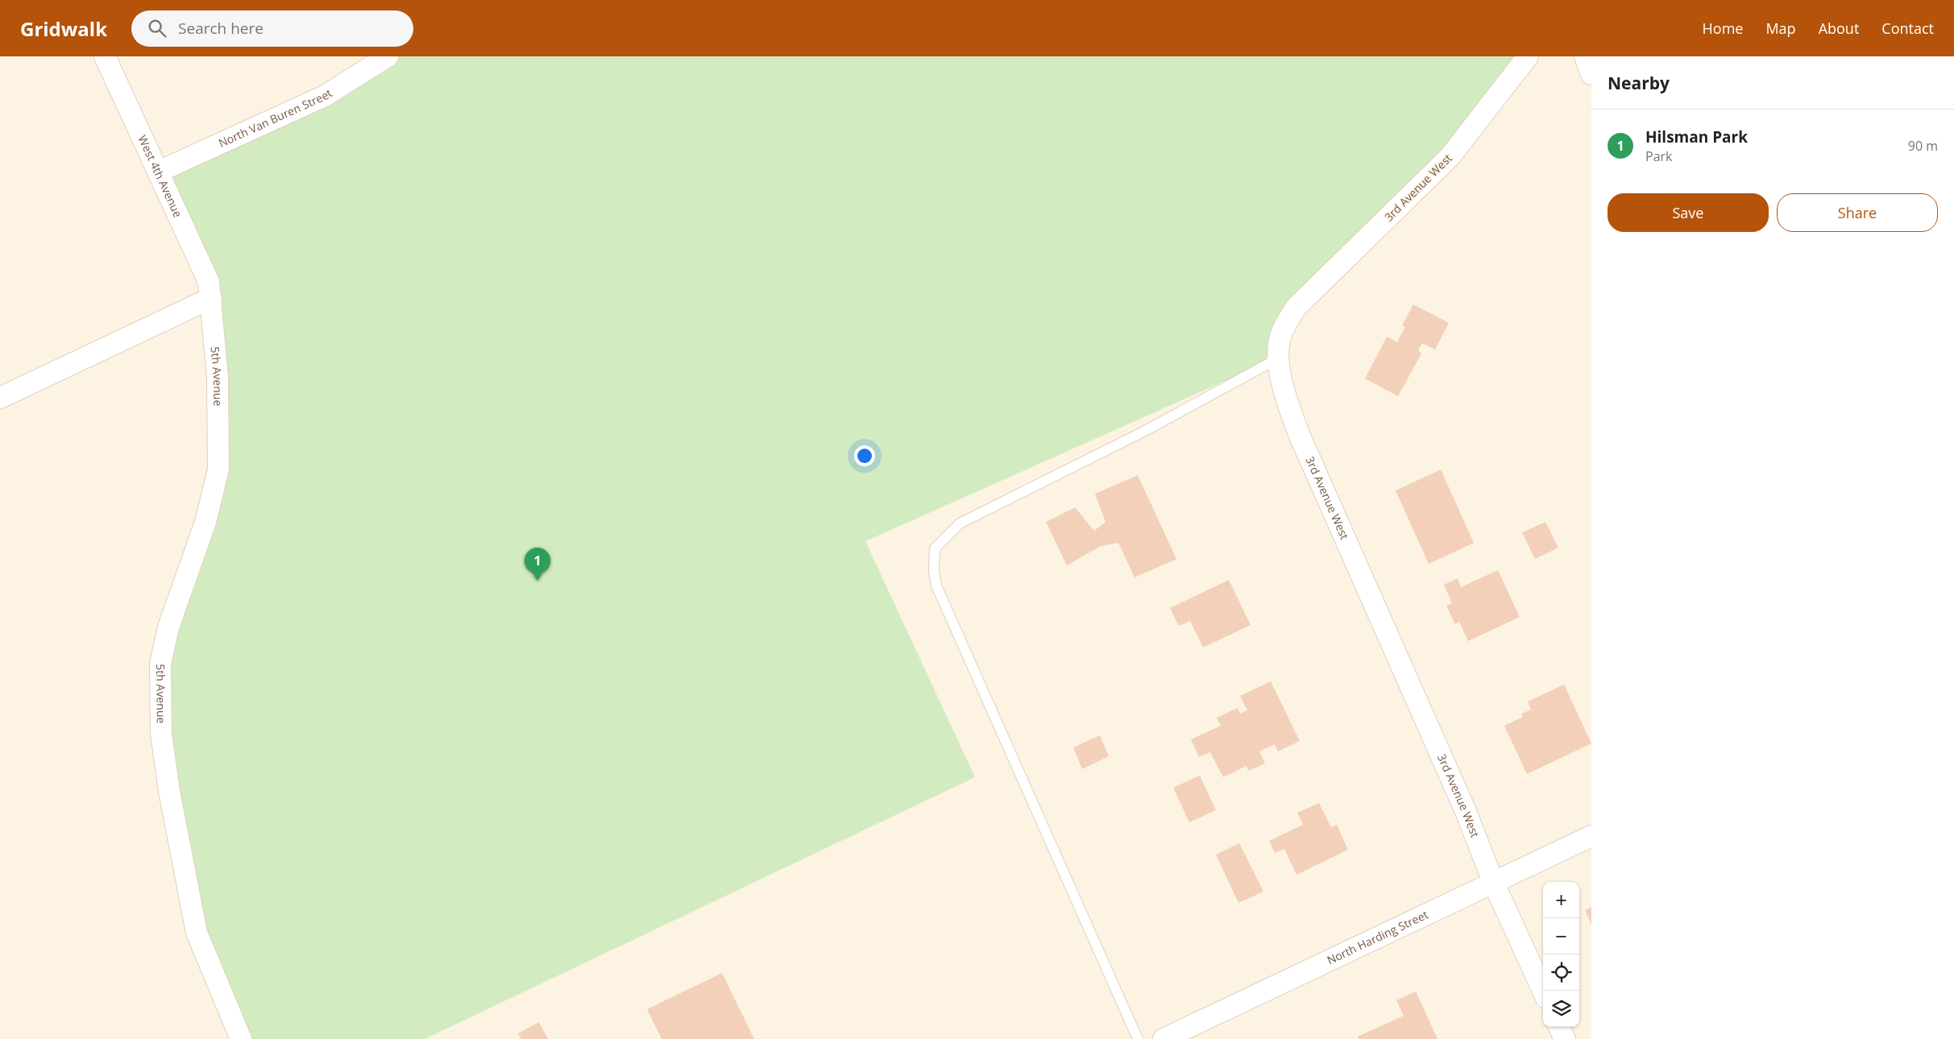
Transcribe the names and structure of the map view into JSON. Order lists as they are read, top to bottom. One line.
{"streets":{"street":["North Van Buren Street","West 4th Avenue","3rd Avenue West","5th Avenue","North Harding Street"]},"crossings":[["North Van Buren Street","West 4th Avenue"],["West 4th Avenue","5th Avenue"],["3rd Avenue West","North Harding Street"]],"page":{"header":"Gridwalk","search":"Search here","nav":["Home","Map","About","Contact"],"heading":"Nearby","list":[{"mark":"1","name":"Hilsman Park","note":"Park","value":"90 m"}],"buttons":["Save","Share"],"pins":"1","map_buttons":["+","−"]}}
